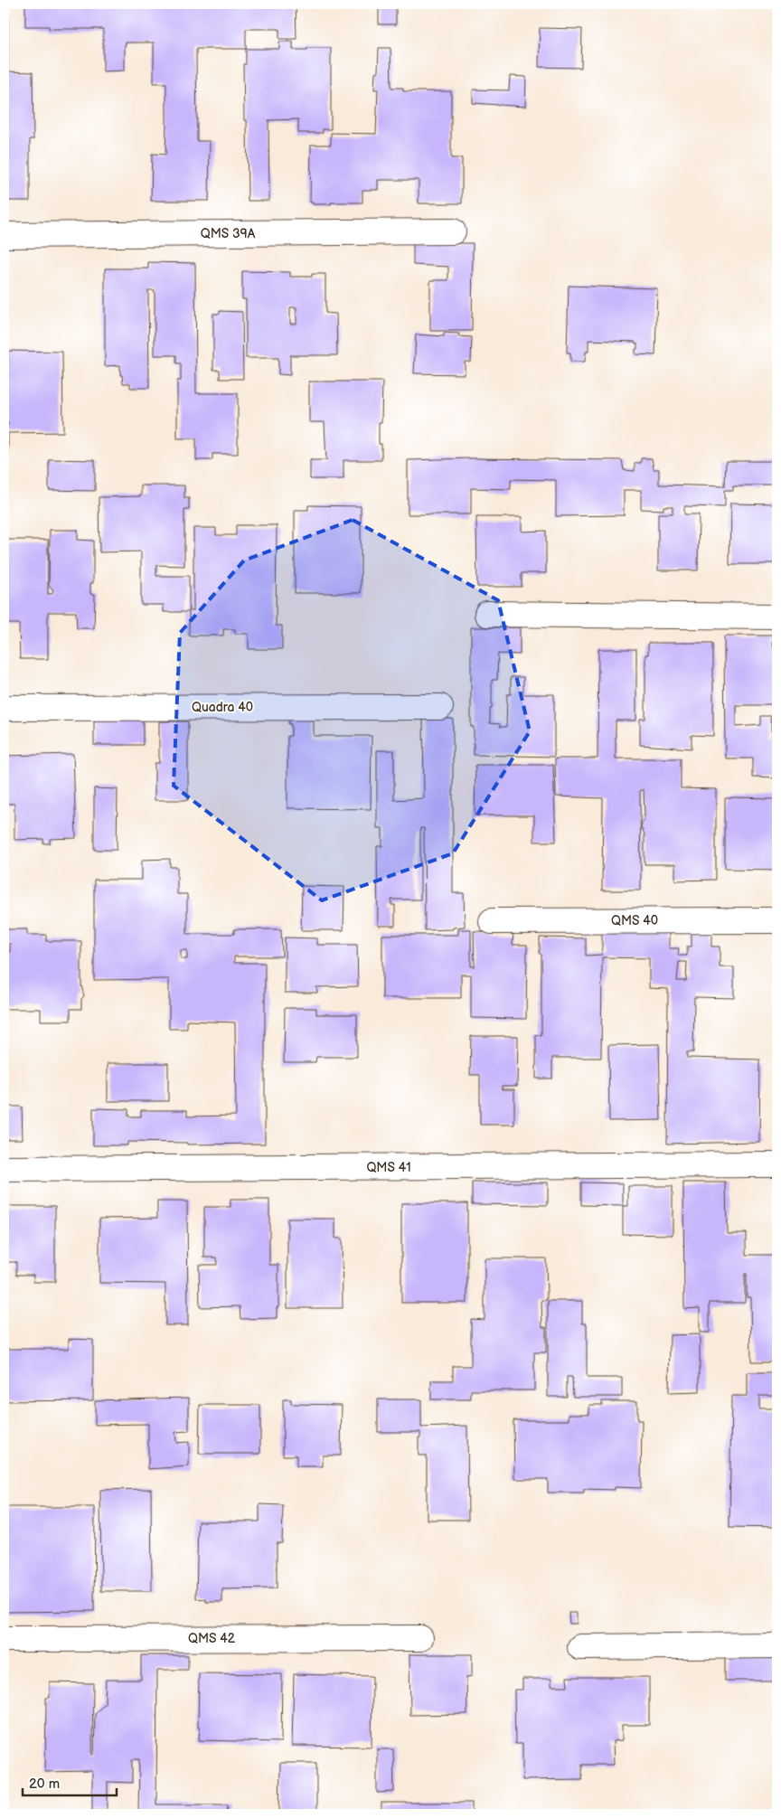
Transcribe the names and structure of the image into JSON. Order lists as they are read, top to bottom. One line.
{"streets":{"street":["QMS 39A","Quadra 40","QMS 40","QMS 41","QMS 42"]},"scale_bar":"20 m"}
